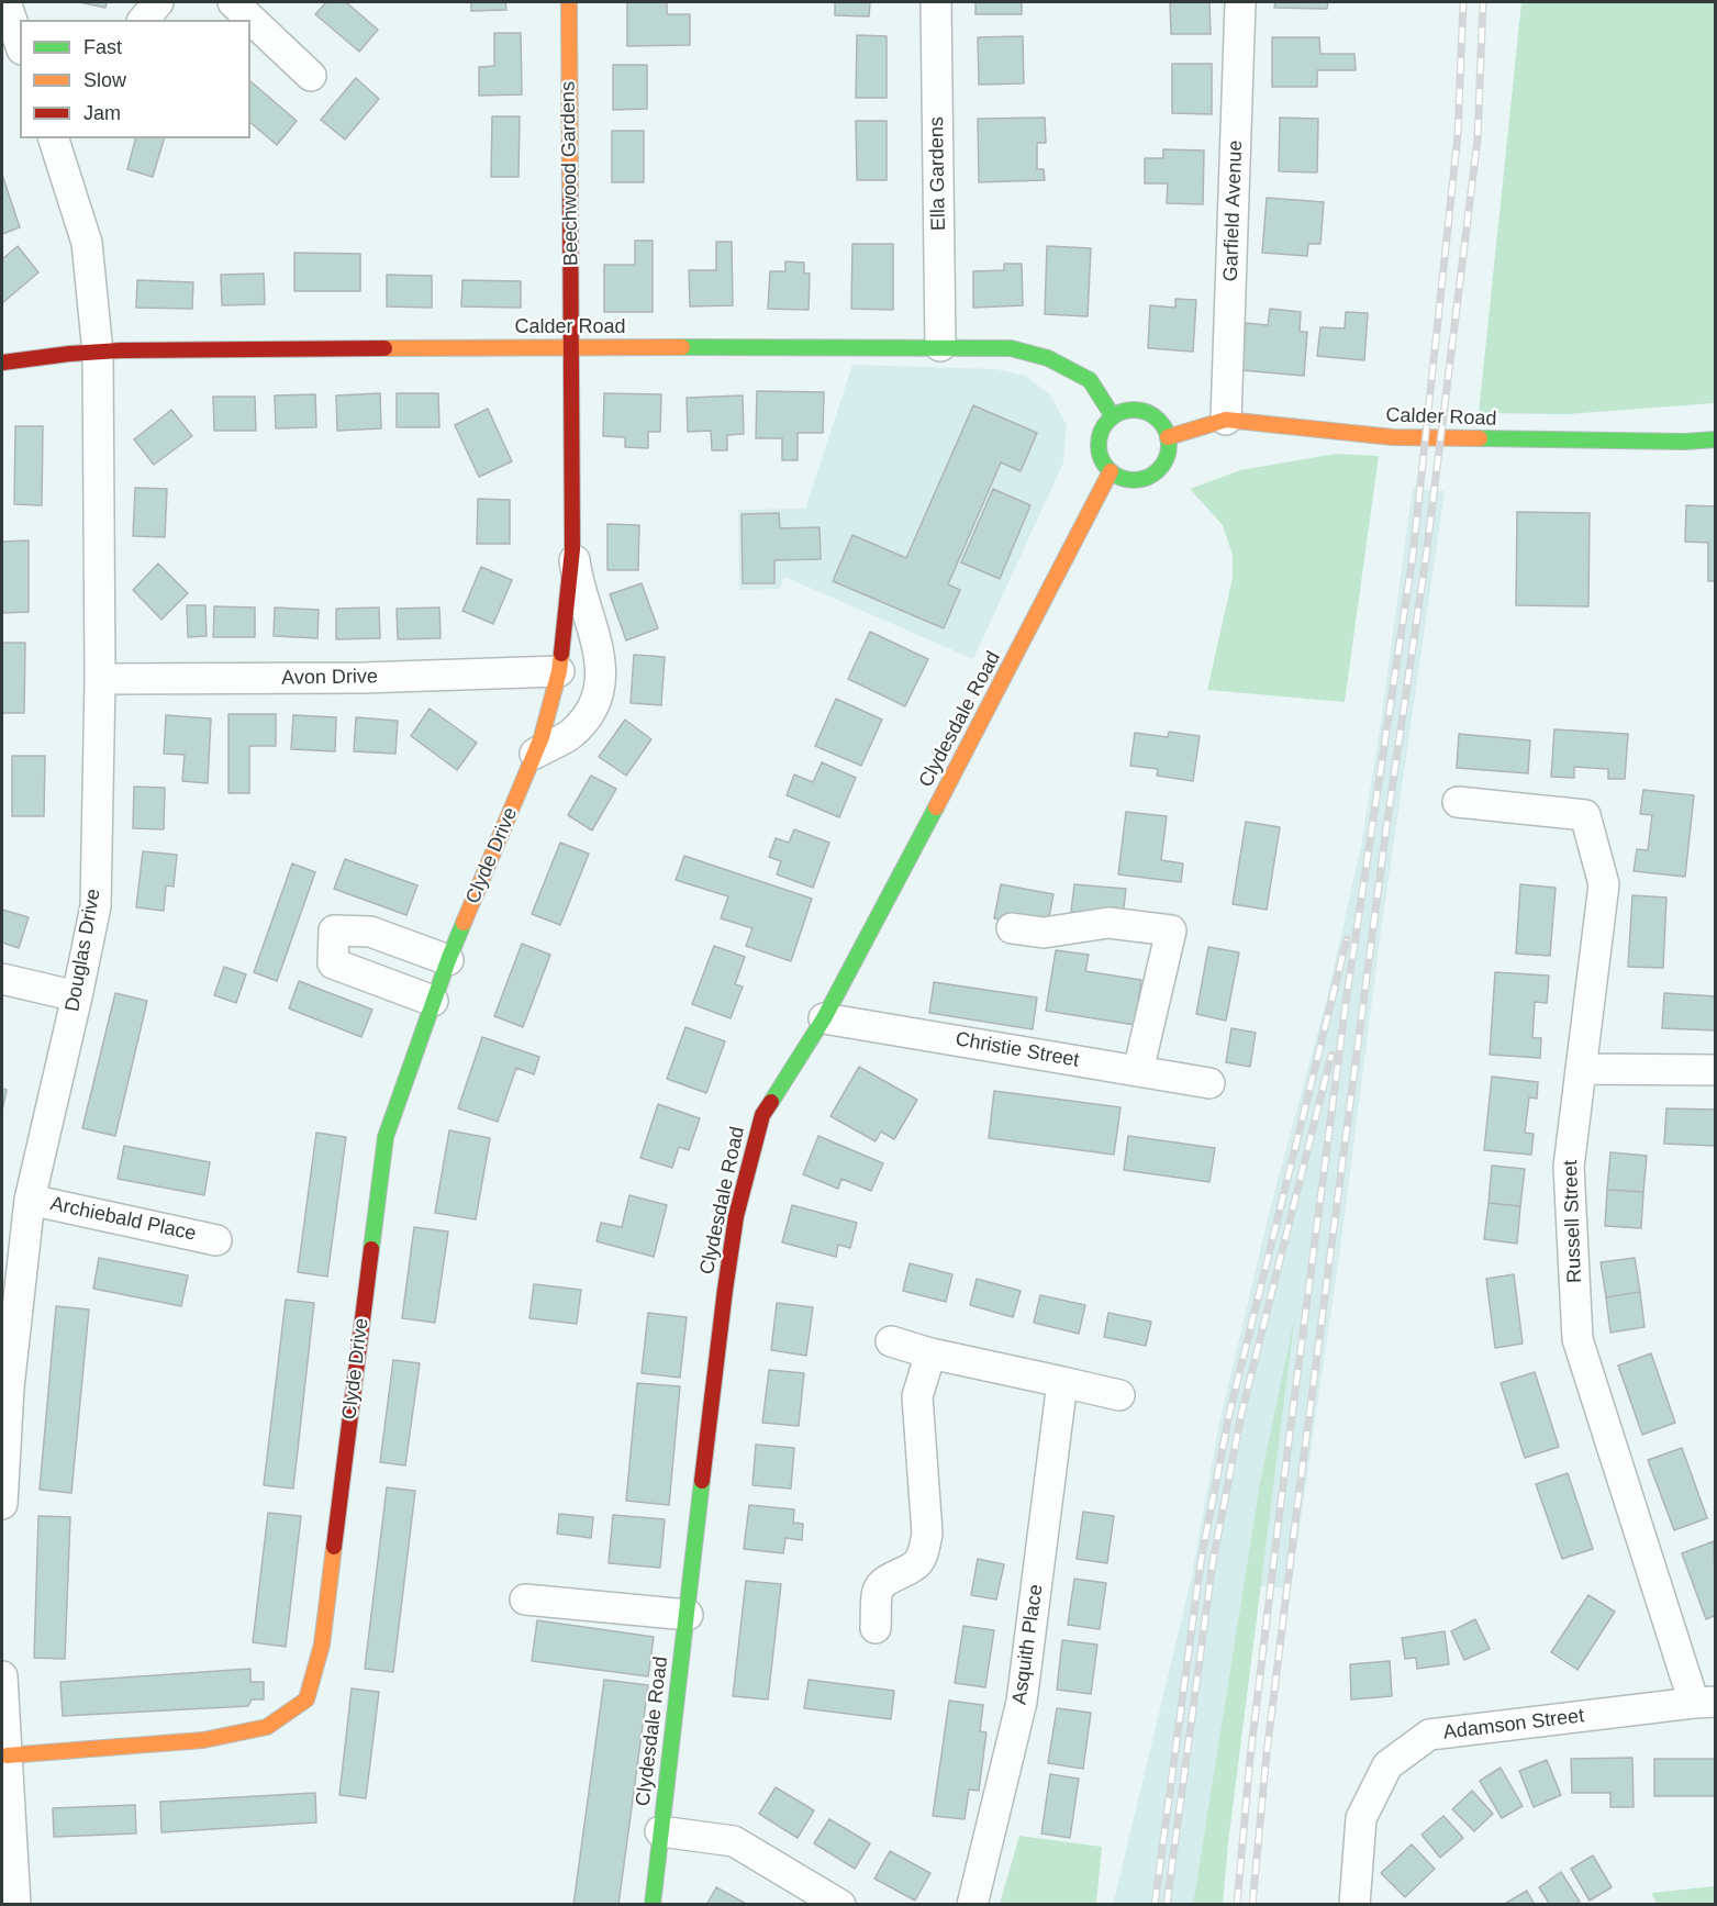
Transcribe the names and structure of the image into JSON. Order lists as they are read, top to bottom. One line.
{"streets":{"street":["Beechwood Gardens","Ella Gardens","Garfield Avenue","Calder Road","Avon Drive","Clydesdale Road","Clyde Drive","Douglas Drive","Christie Street","Archiebald Place","Russell Street","Asquith Place","Adamson Street"]},"crossings":[["Beechwood Gardens","Calder Road"],["Beechwood Gardens","Clyde Drive"],["Ella Gardens","Calder Road"],["Garfield Avenue","Calder Road"],["Calder Road","Clydesdale Road"],["Calder Road","Clyde Drive"],["Calder Road","Douglas Drive"],["Avon Drive","Clyde Drive"],["Avon Drive","Douglas Drive"],["Clydesdale Road","Christie Street"],["Douglas Drive","Archiebald Place"],["Russell Street","Adamson Street"]],"legend":["Fast","Slow","Jam"]}
